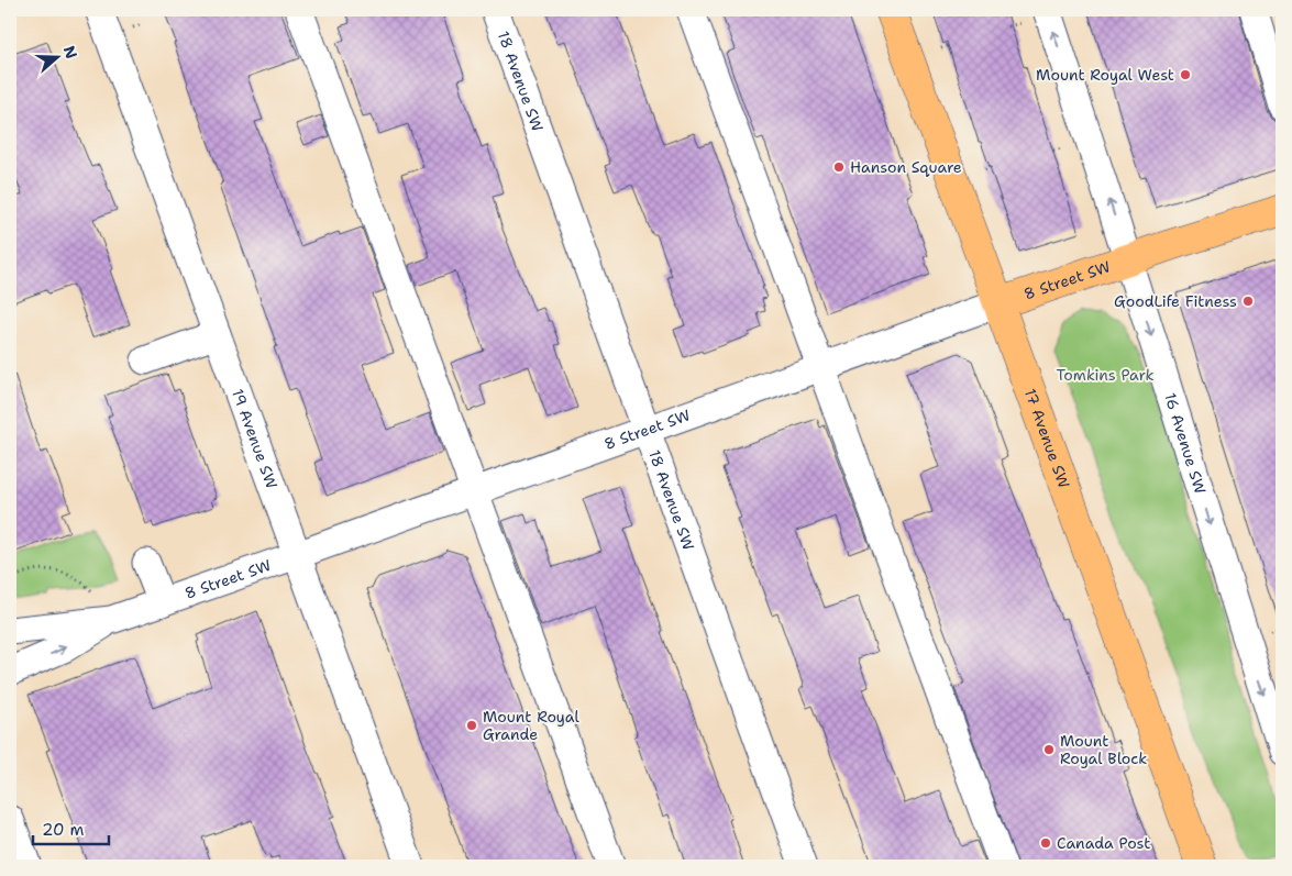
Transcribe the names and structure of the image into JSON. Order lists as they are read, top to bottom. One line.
{"streets":{"main road":["8 Street SW","17 Avenue SW"],"street":["18 Avenue SW","19 Avenue SW","16 Avenue SW"]},"crossings":[["18 Avenue SW","8 Street SW"],["8 Street SW","17 Avenue SW"],["8 Street SW","19 Avenue SW"],["8 Street SW","16 Avenue SW"]],"parks":["Tomkins Park"],"places":["Mount Royal West","Hanson Square","GoodLife Fitness","Mount Royal Grande","Mount Royal Block","Canada Post"],"scale_bar":"20 m","north":"right"}
